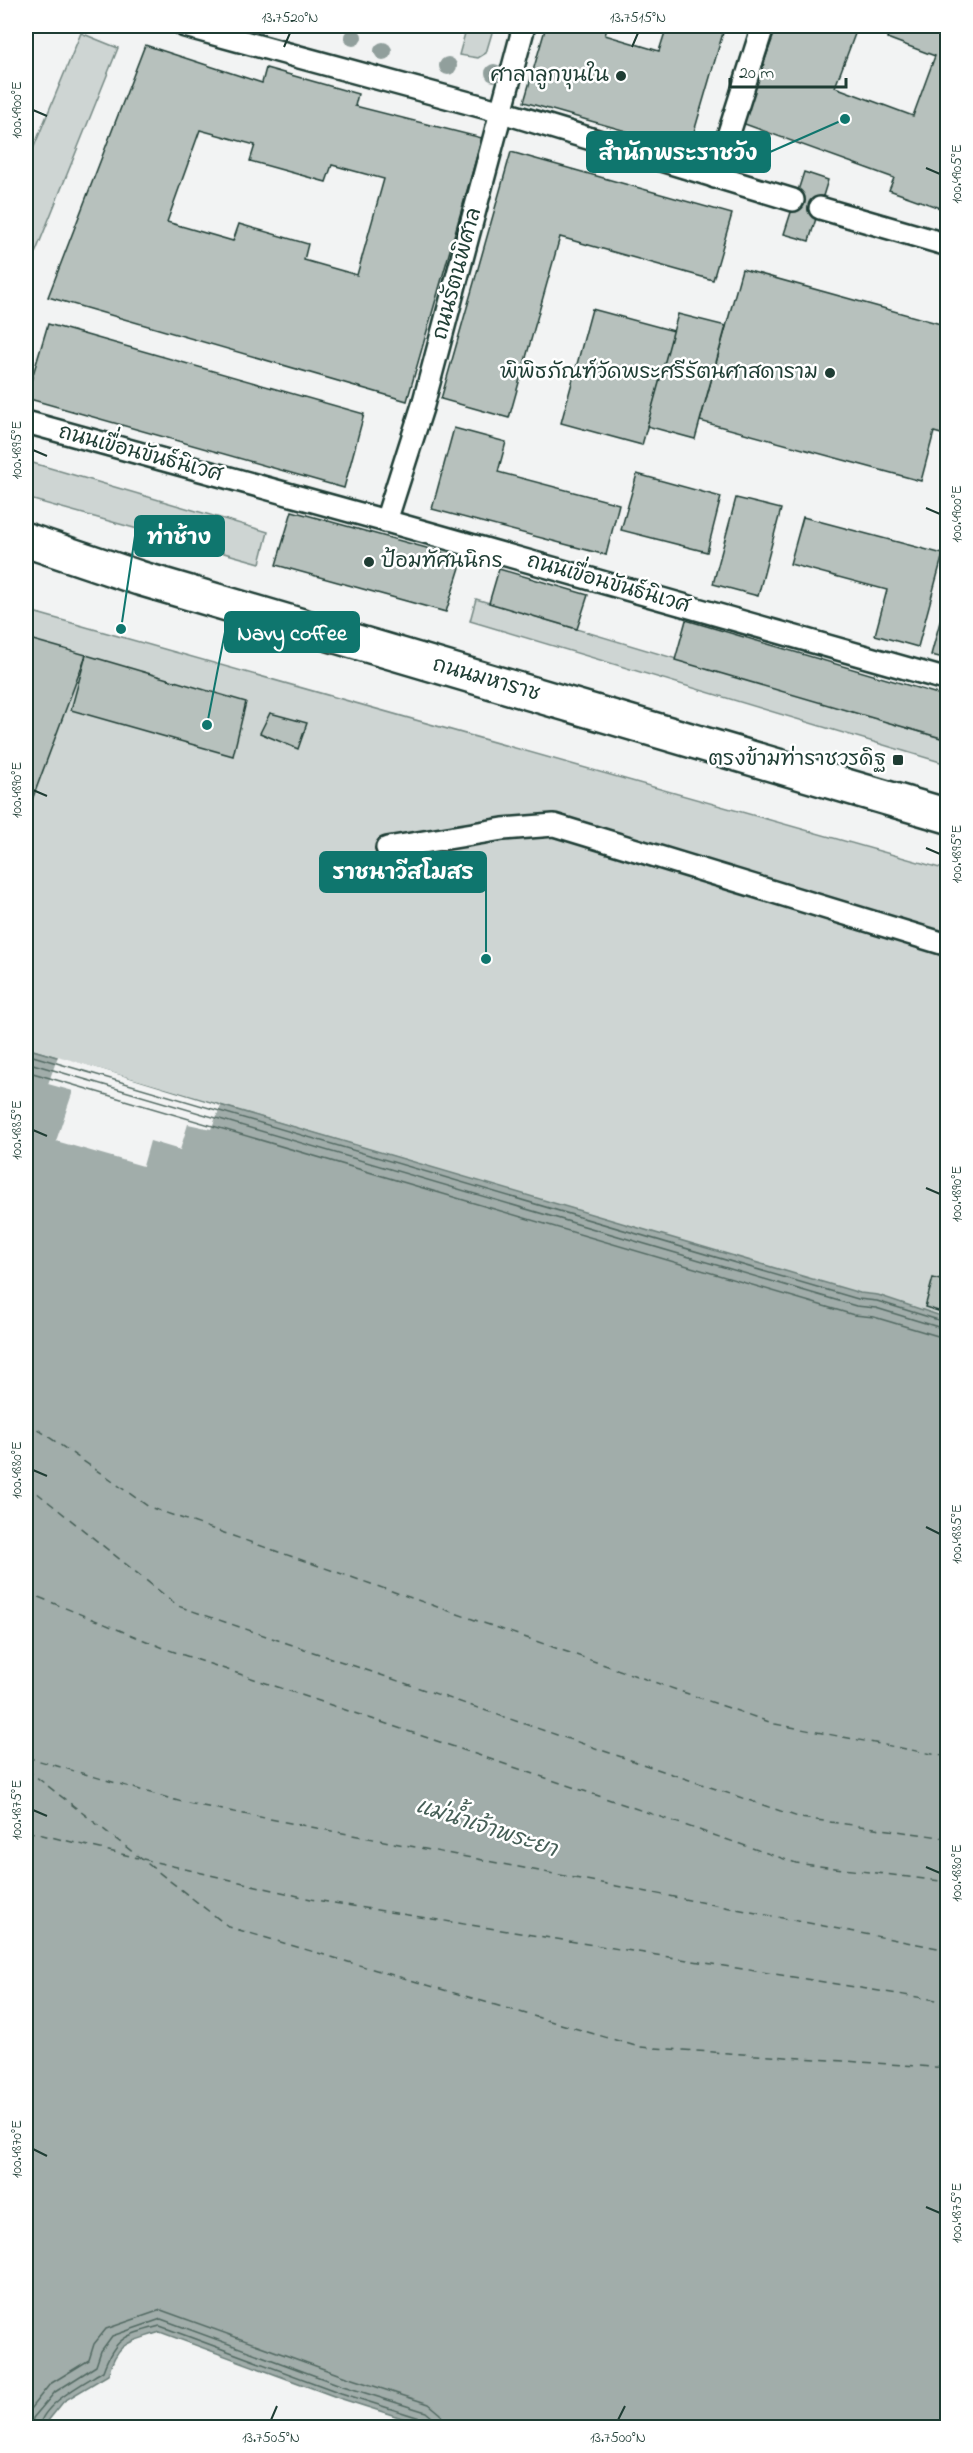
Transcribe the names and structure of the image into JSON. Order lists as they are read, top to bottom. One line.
{"streets":{"street":["ถนนมหาราช"],"lane":["ถนนรัตนพิศาล","ถนนเขื่อนขันธ์นิเวศ"]},"crossings":[["ถนนรัตนพิศาล","ถนนเขื่อนขันธ์นิเวศ"]],"water":["แม่น้ำเจ้าพระยา"],"places":{"other":["ศาลาลูกขุนใน","สำนักพระราชวัง","พิพิธภัณฑ์วัดพระศรีรัตนศาสดาราม","ป้อมทัศนนิกร","ท่าช้าง","Navy coffee","ราชนาวีสโมสร"],"transit":["ตรงข้ามท่าราชวรดิฐ"]},"scale_bar":"20 m","coordinates":["13.7520°N","13.7515°N","100.4900°E","100.4905°E","100.4895°E","100.4890°E","100.4885°E","100.4880°E","100.4875°E","100.4870°E","13.7505°N","13.7500°N"]}
